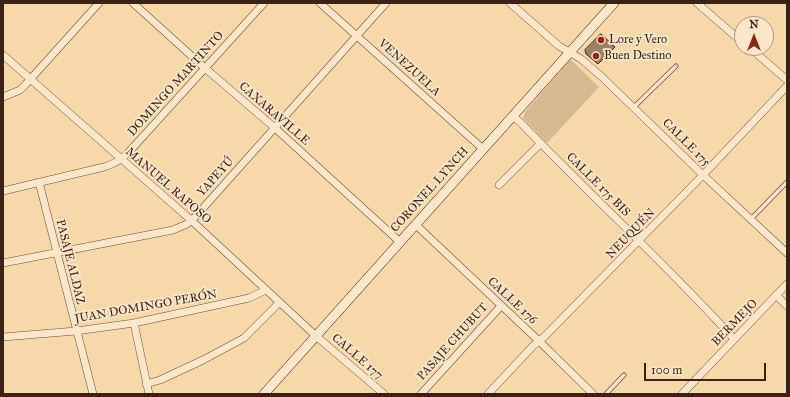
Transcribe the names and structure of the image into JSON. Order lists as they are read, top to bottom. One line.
{"streets":{"main road":["CORONEL LYNCH"],"street":["VENEZUELA","DOMINGO MARTINTO","CAXARAVILLE","CALLE 175","YAPEYÚ","CALLE 175 BIS","MANUEL RAPOSO","NEUQUÉN","PASAJE ALDAZ","CALLE 176","JUAN DOMINGO PERÓN","BERMEJO","PASAJE CHUBUT","CALLE 177"]},"crossings":[["VENEZUELA","YAPEYÚ"],["VENEZUELA","CORONEL LYNCH"],["DOMINGO MARTINTO","CAXARAVILLE"],["DOMINGO MARTINTO","MANUEL RAPOSO"],["DOMINGO MARTINTO","PASAJE ALDAZ"],["CAXARAVILLE","YAPEYÚ"],["CAXARAVILLE","CORONEL LYNCH"],["CALLE 175","CORONEL LYNCH"],["CALLE 175","NEUQUÉN"],["YAPEYÚ","MANUEL RAPOSO"],["YAPEYÚ","PASAJE ALDAZ"],["CALLE 175 BIS","CORONEL LYNCH"],["CALLE 175 BIS","NEUQUÉN"],["CALLE 175 BIS","BERMEJO"],["MANUEL RAPOSO","CORONEL LYNCH"],["MANUEL RAPOSO","JUAN DOMINGO PERÓN"],["MANUEL RAPOSO","CALLE 177"],["CORONEL LYNCH","CALLE 176"],["CORONEL LYNCH","CALLE 177"],["NEUQUÉN","CALLE 176"],["PASAJE ALDAZ","JUAN DOMINGO PERÓN"],["CALLE 176","PASAJE CHUBUT"]],"places":["Lore y Vero","Buen Destino"],"scale_bar":"100 m","north":"top"}
